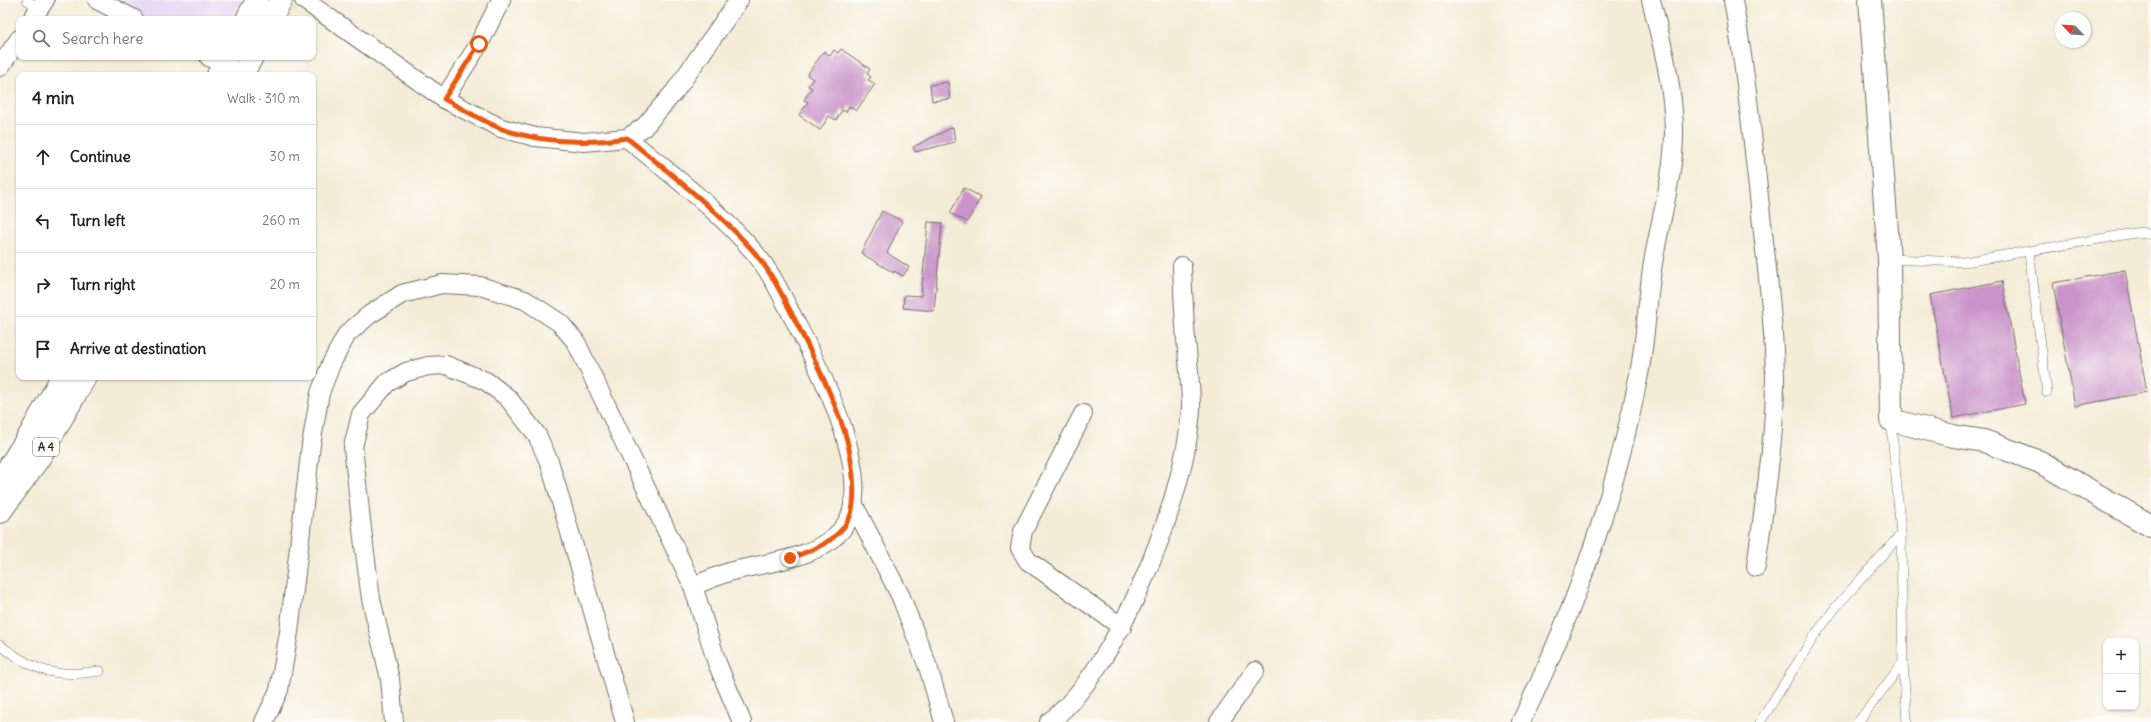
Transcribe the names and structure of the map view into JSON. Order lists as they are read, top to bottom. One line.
{"streets":{"main road":["A 4"]},"north":"top left","page":{"search":"Search here","heading":["4 min","Walk · 310 m"],"list":[["Continue","30 m"],["Turn left","260 m"],["Turn right","20 m"],"Arrive at destination"],"map_buttons":["+","−"]}}
